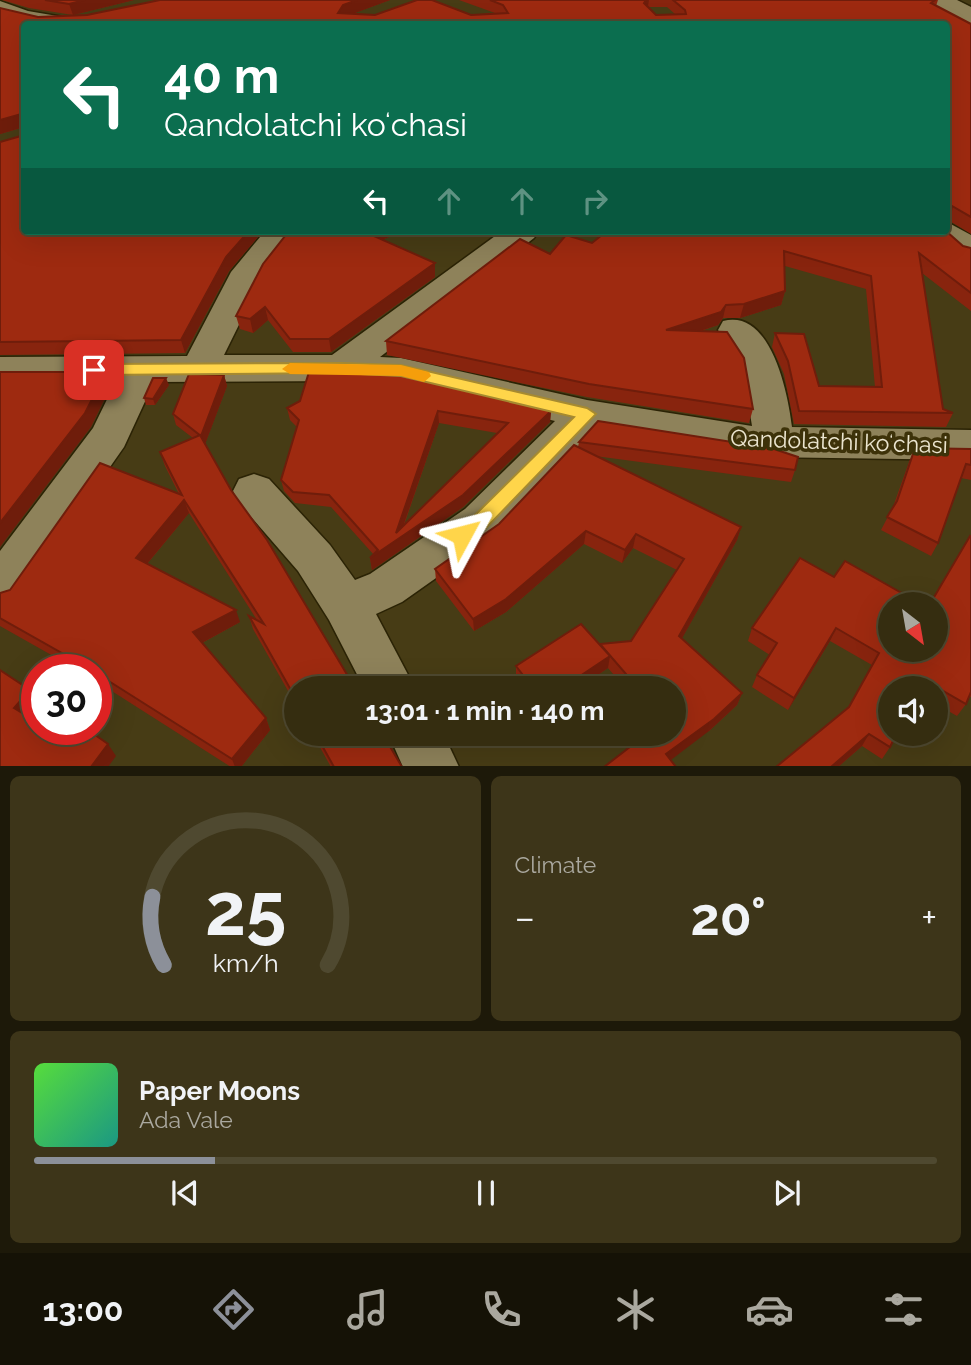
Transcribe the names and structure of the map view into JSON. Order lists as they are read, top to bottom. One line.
{"streets":{"street":["Qandolatchi koʻchasi"]},"north":"bottom right","page":{"turn":["40 m","Qandolatchi koʻchasi"],"limit":"30","trip":"13:01 · 1 min · 140 m","tile":"Climate","heat":["−","20°","+"],"song":["Paper Moons","Ada Vale"],"tabs":"13:00","gauge":["25","km/h"]}}
